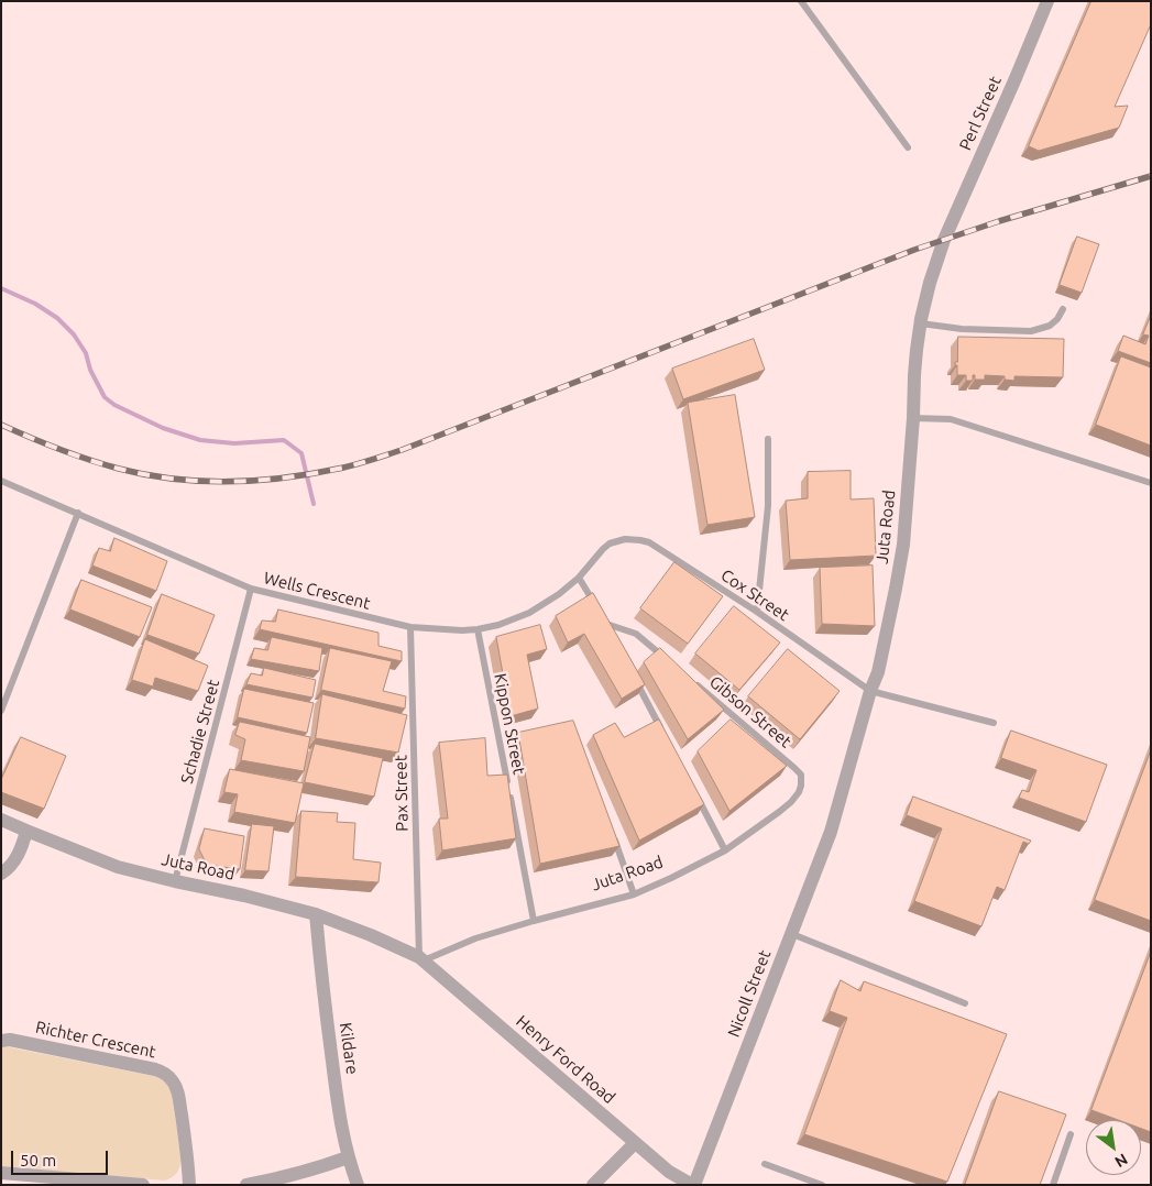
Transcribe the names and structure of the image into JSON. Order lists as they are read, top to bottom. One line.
{"streets":{"street":["Perl Street","Juta Road","Nicoll Street","Richter Crescent","Kildare","Henry Ford Road"],"lane":["Wells Crescent","Cox Street","Gibson Street","Kippon Street","Schadie Street","Pax Street"]},"crossings":[["Perl Street","Juta Road"],["Juta Road","Cox Street"],["Juta Road","Gibson Street"],["Juta Road","Kippon Street"],["Juta Road","Schadie Street"],["Juta Road","Pax Street"],["Juta Road","Nicoll Street"],["Juta Road","Kildare"],["Juta Road","Henry Ford Road"],["Wells Crescent","Cox Street"],["Wells Crescent","Kippon Street"],["Wells Crescent","Schadie Street"],["Wells Crescent","Pax Street"],["Pax Street","Henry Ford Road"],["Nicoll Street","Henry Ford Road"]],"scale_bar":"50 m","north":"bottom right"}
